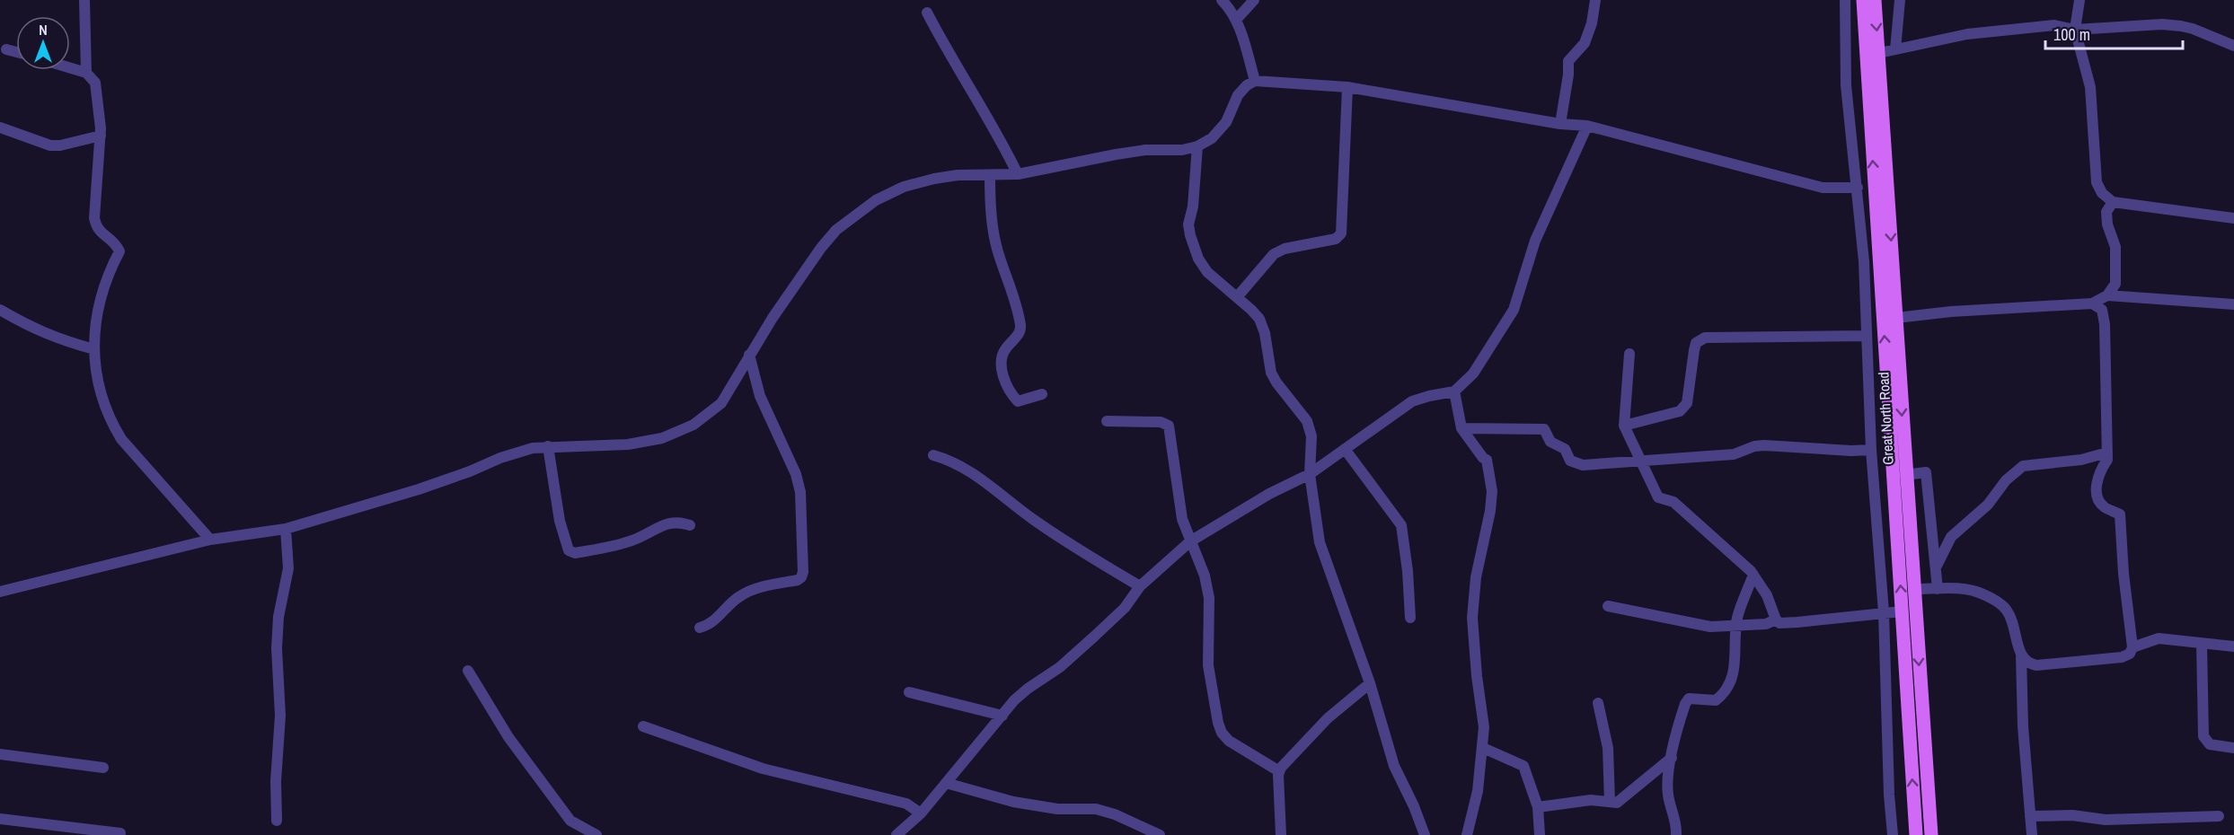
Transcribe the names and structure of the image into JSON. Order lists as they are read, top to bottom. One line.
{"streets":{"main road":["Great North Road"]},"scale_bar":"100 m","north":"top"}
